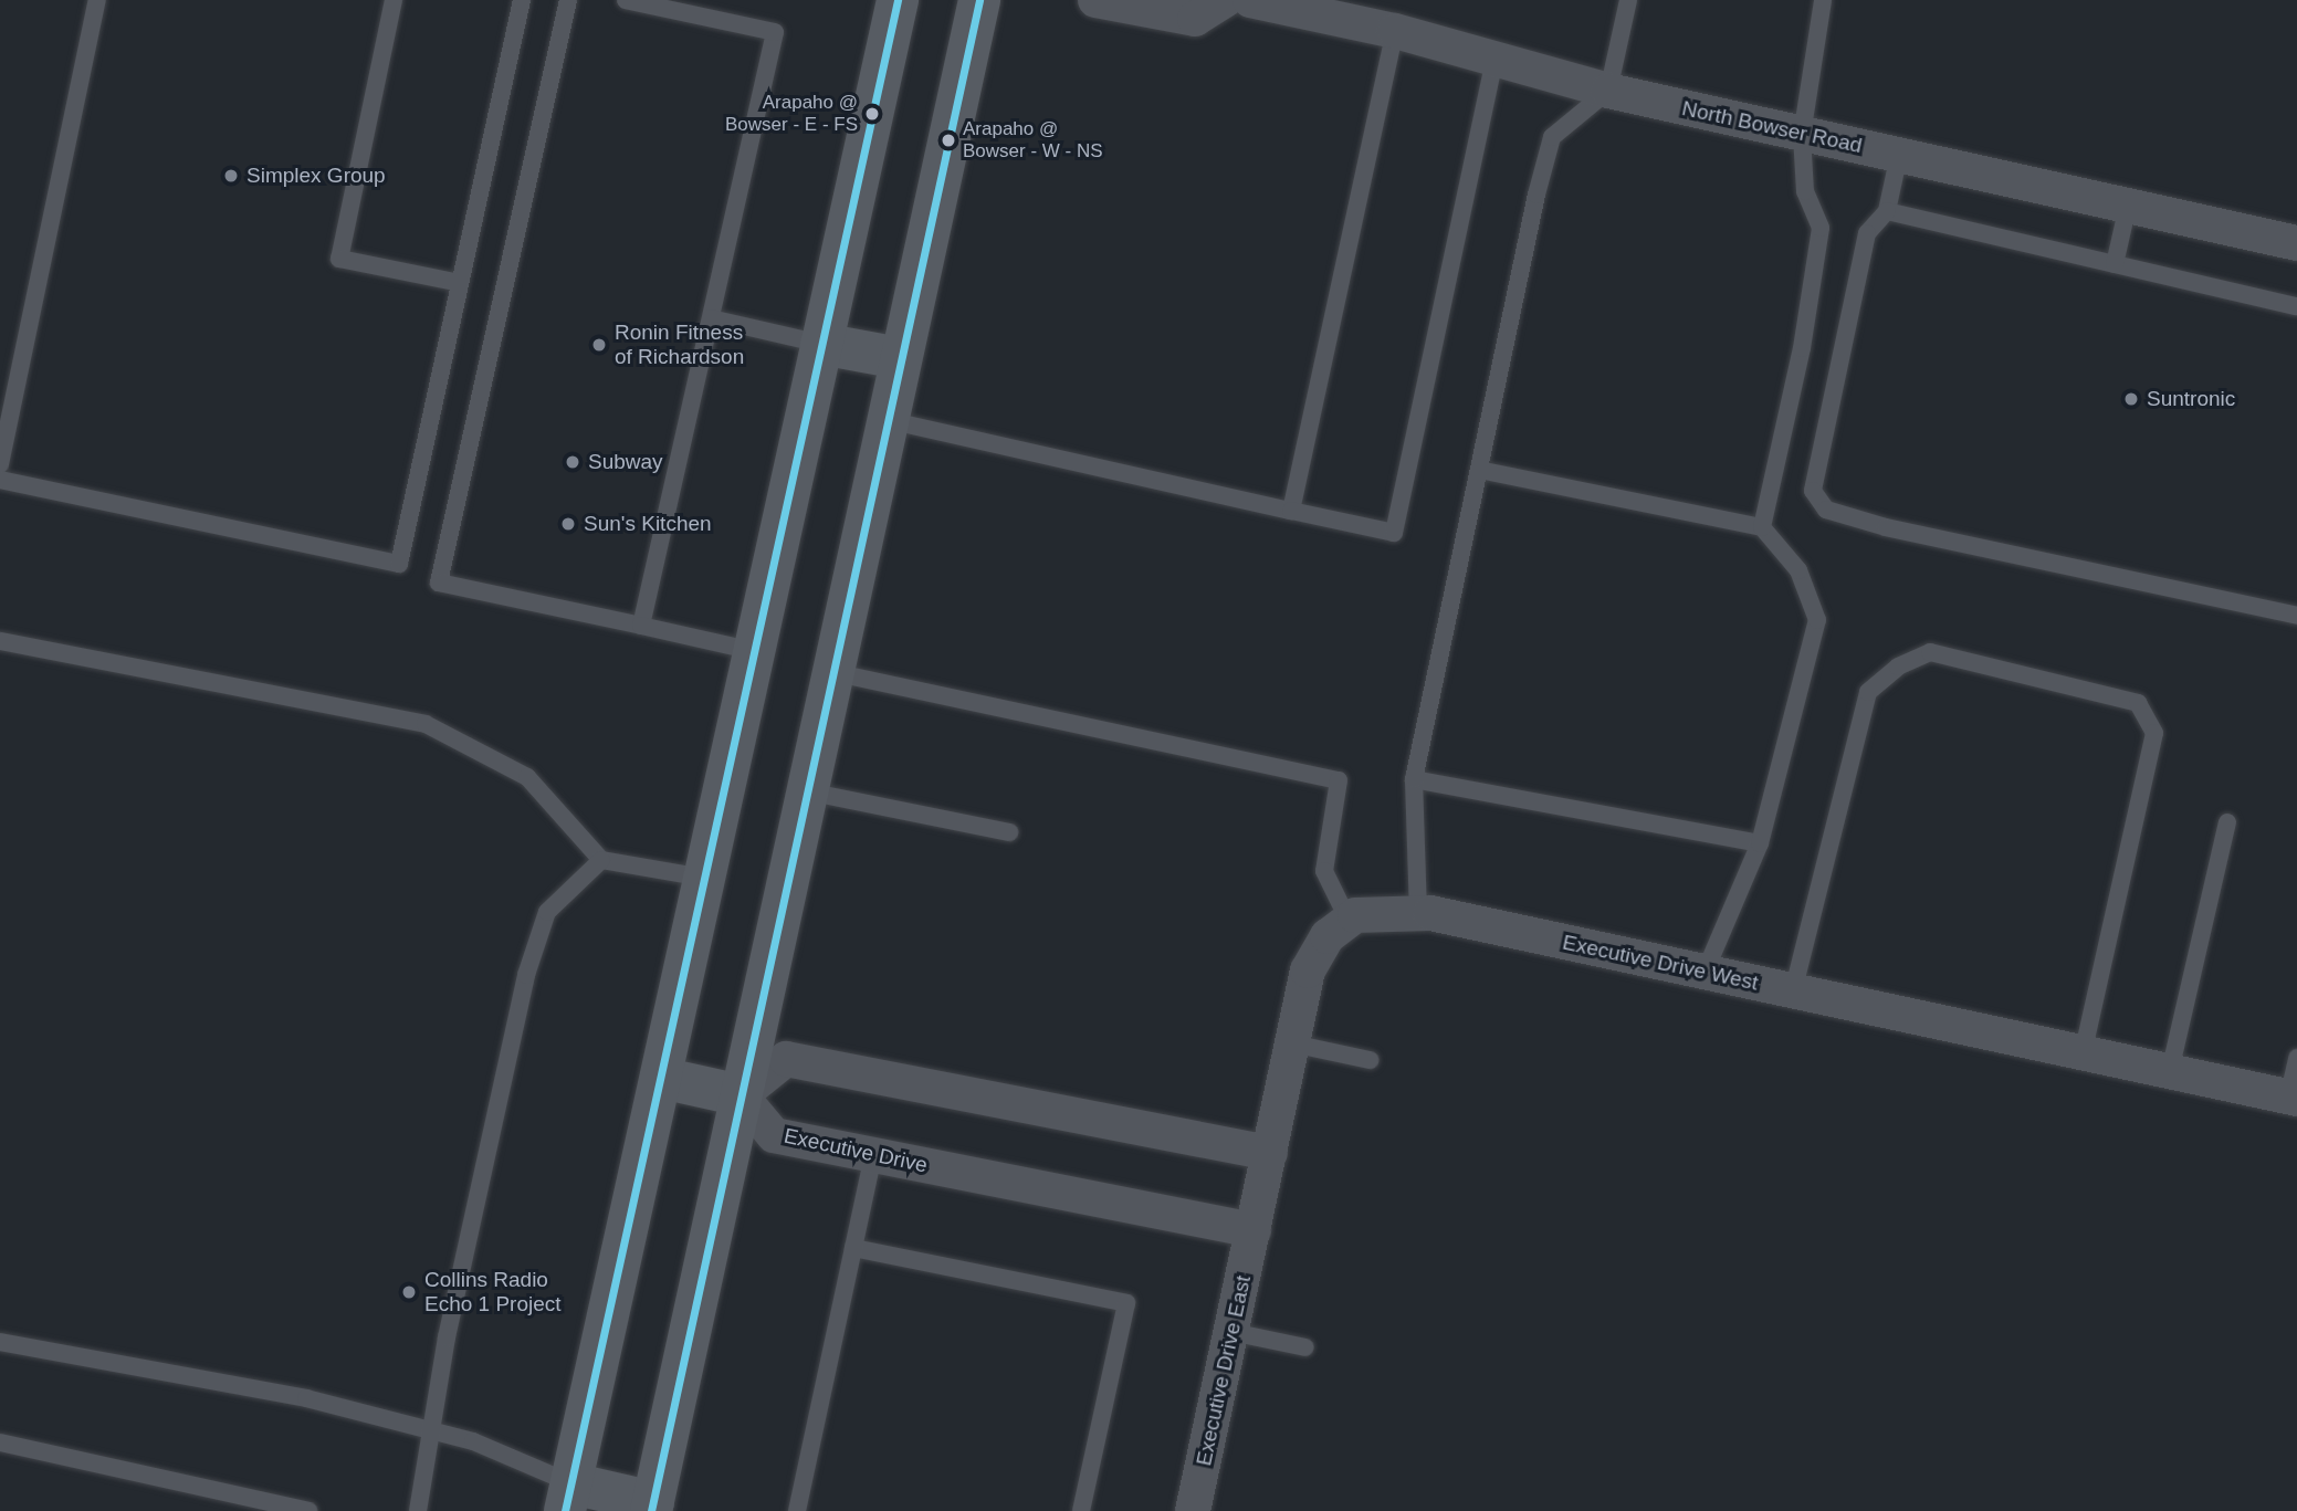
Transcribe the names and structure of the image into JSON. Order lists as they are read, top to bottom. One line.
{"streets":{"street":["North Bowser Road","Executive Drive West","Executive Drive","Executive Drive East"]},"crossings":[["Executive Drive West","Executive Drive"],["Executive Drive West","Executive Drive East"],["Executive Drive","Executive Drive East"]],"places":["Arapaho @ Bowser - E - FS","Arapaho @ Bowser - W - NS","Simplex Group","Ronin Fitness of Richardson","Suntronic","Subway","Sun's Kitchen","Collins Radio Echo 1 Project"]}
